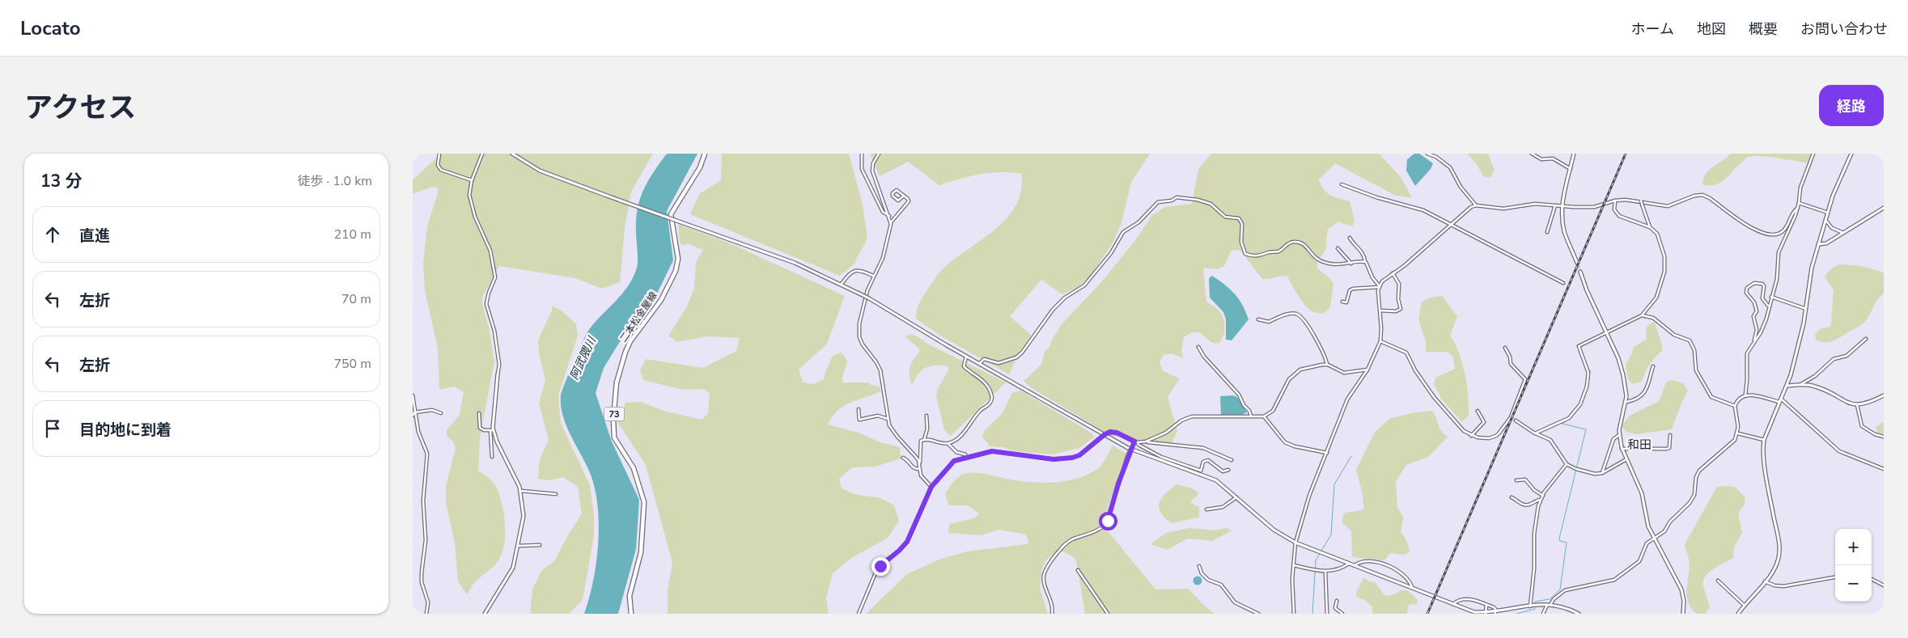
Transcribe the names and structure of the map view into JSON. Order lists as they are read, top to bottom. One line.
{"streets":{"main road":["二本松金屋線","73"]},"districts":["和田"],"water":["阿武隈川"],"page":{"header":"Locato","nav":["ホーム","地図","概要","お問い合わせ"],"title":"アクセス","buttons":"経路","heading":["13 分","徒歩 · 1.0 km"],"list":[["直進","210 m"],["左折","70 m"],["左折","750 m"],"目的地に到着"],"map_buttons":["+","−"]}}
